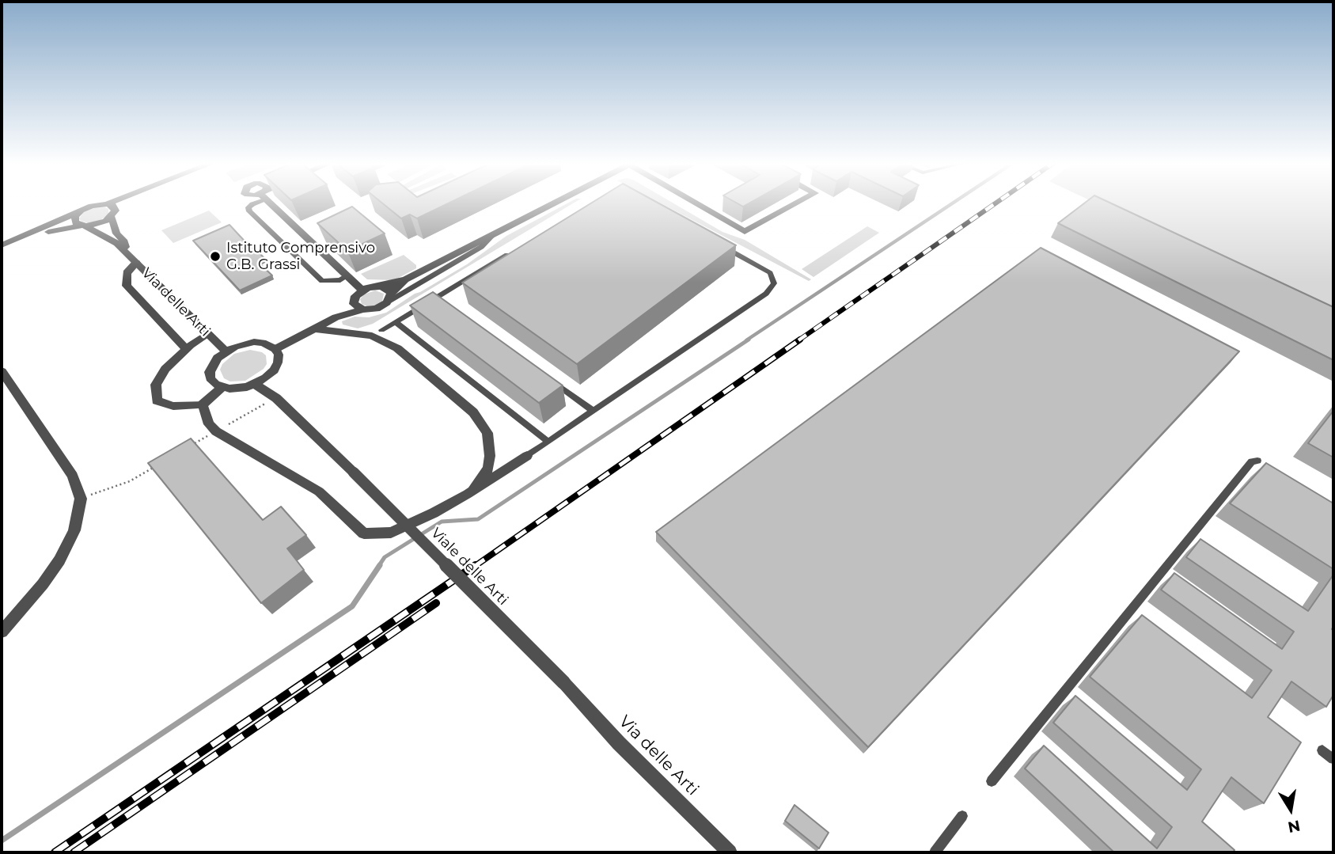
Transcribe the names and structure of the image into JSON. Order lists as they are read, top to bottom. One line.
{"streets":{"street":["Via delle Arti","Viale delle Arti"]},"crossings":[["Via delle Arti","Viale delle Arti"]],"places":["Istituto Comprensivo G.B. Grassi"],"north":"bottom"}
